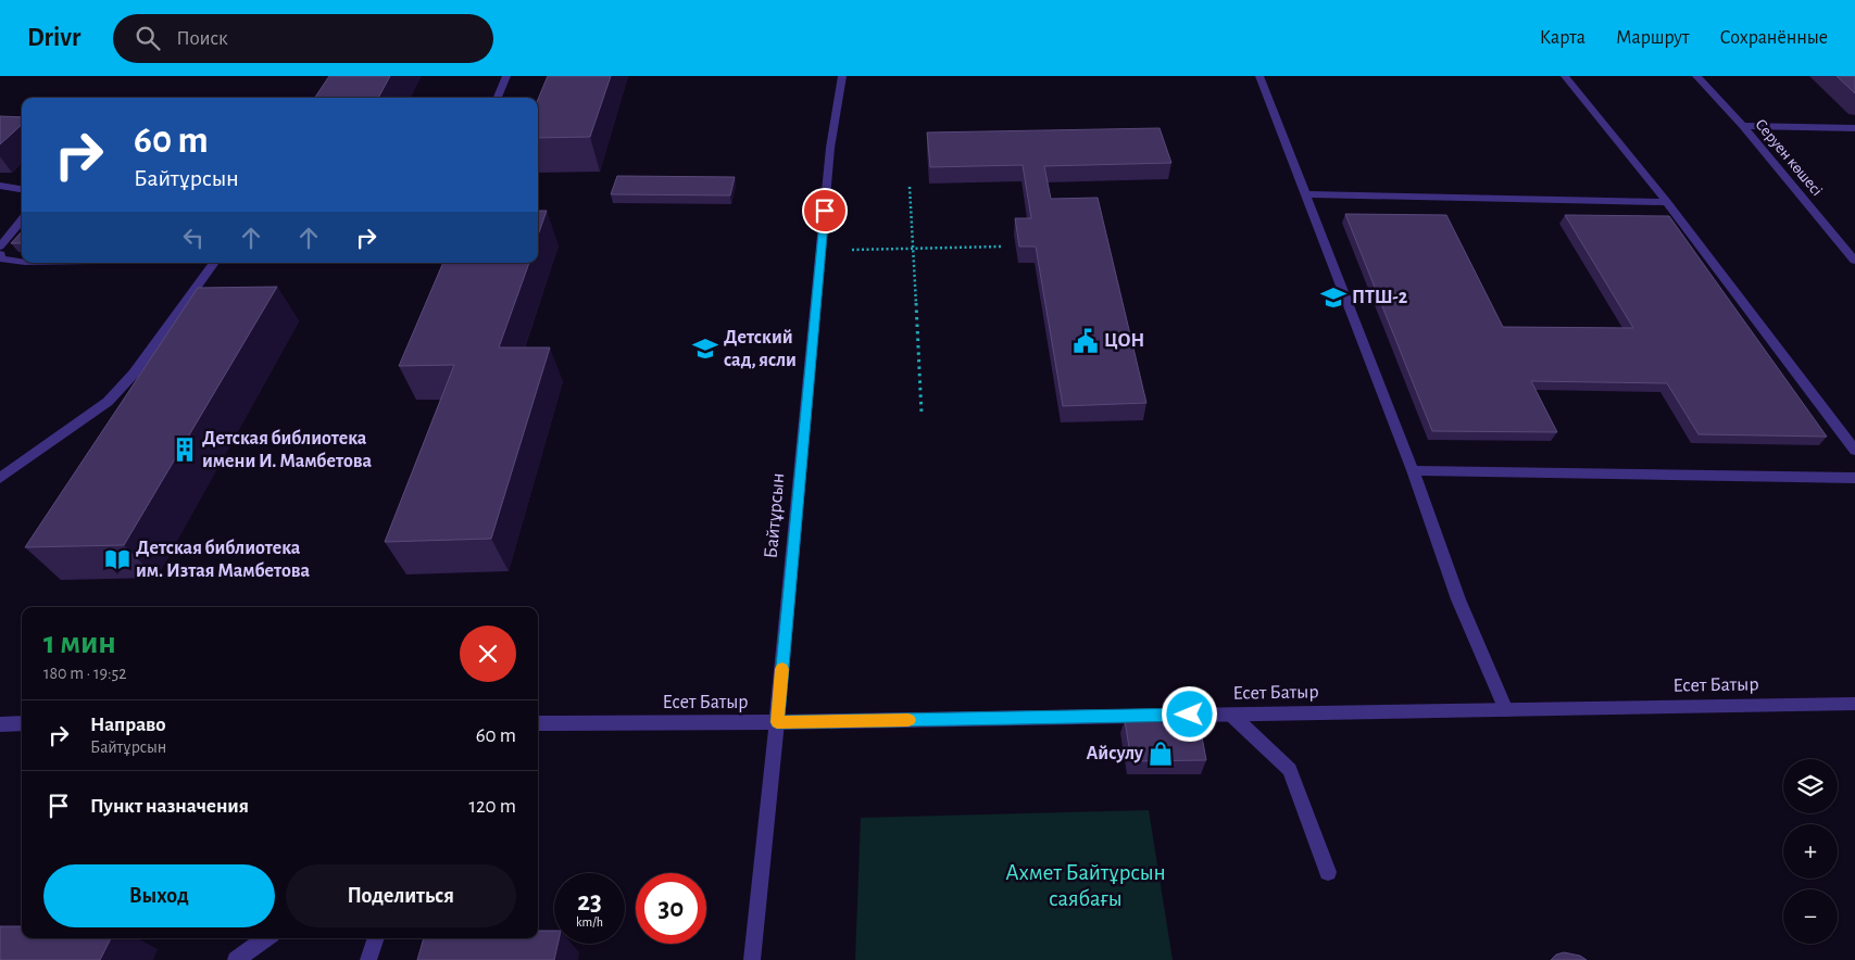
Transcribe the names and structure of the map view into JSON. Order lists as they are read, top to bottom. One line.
{"streets":{"street":["Серуен көшесі","Байтұрсын","Есет Батыр"]},"crossings":[["Байтұрсын","Есет Батыр"]],"parks":["Ахмет Байтұрсын саябағы"],"places":{"school or university":["ПТШ-2","Детский сад, ясли"],"public building":["ЦОН"],"building":["Детская библиотека имени И. Мамбетова"],"library":["Детская библиотека им. Изтая Мамбетова"],"shop":["Айсулу"]},"page":{"header":"Drivr","search":"Поиск","nav":["Карта","Маршрут","Сохранённые"],"turn":["60 m","Байтұрсын"],"heading":["1 мин","180 m · 19:52"],"list":[{"name":"Направо","note":"Байтұрсын","value":"60 m"},{"name":"Пункт назначения","value":"120 m"}],"map_buttons":["+","−"],"buttons":["Выход","Поделиться"],"speed":"23 km/h","limit":"30"}}
